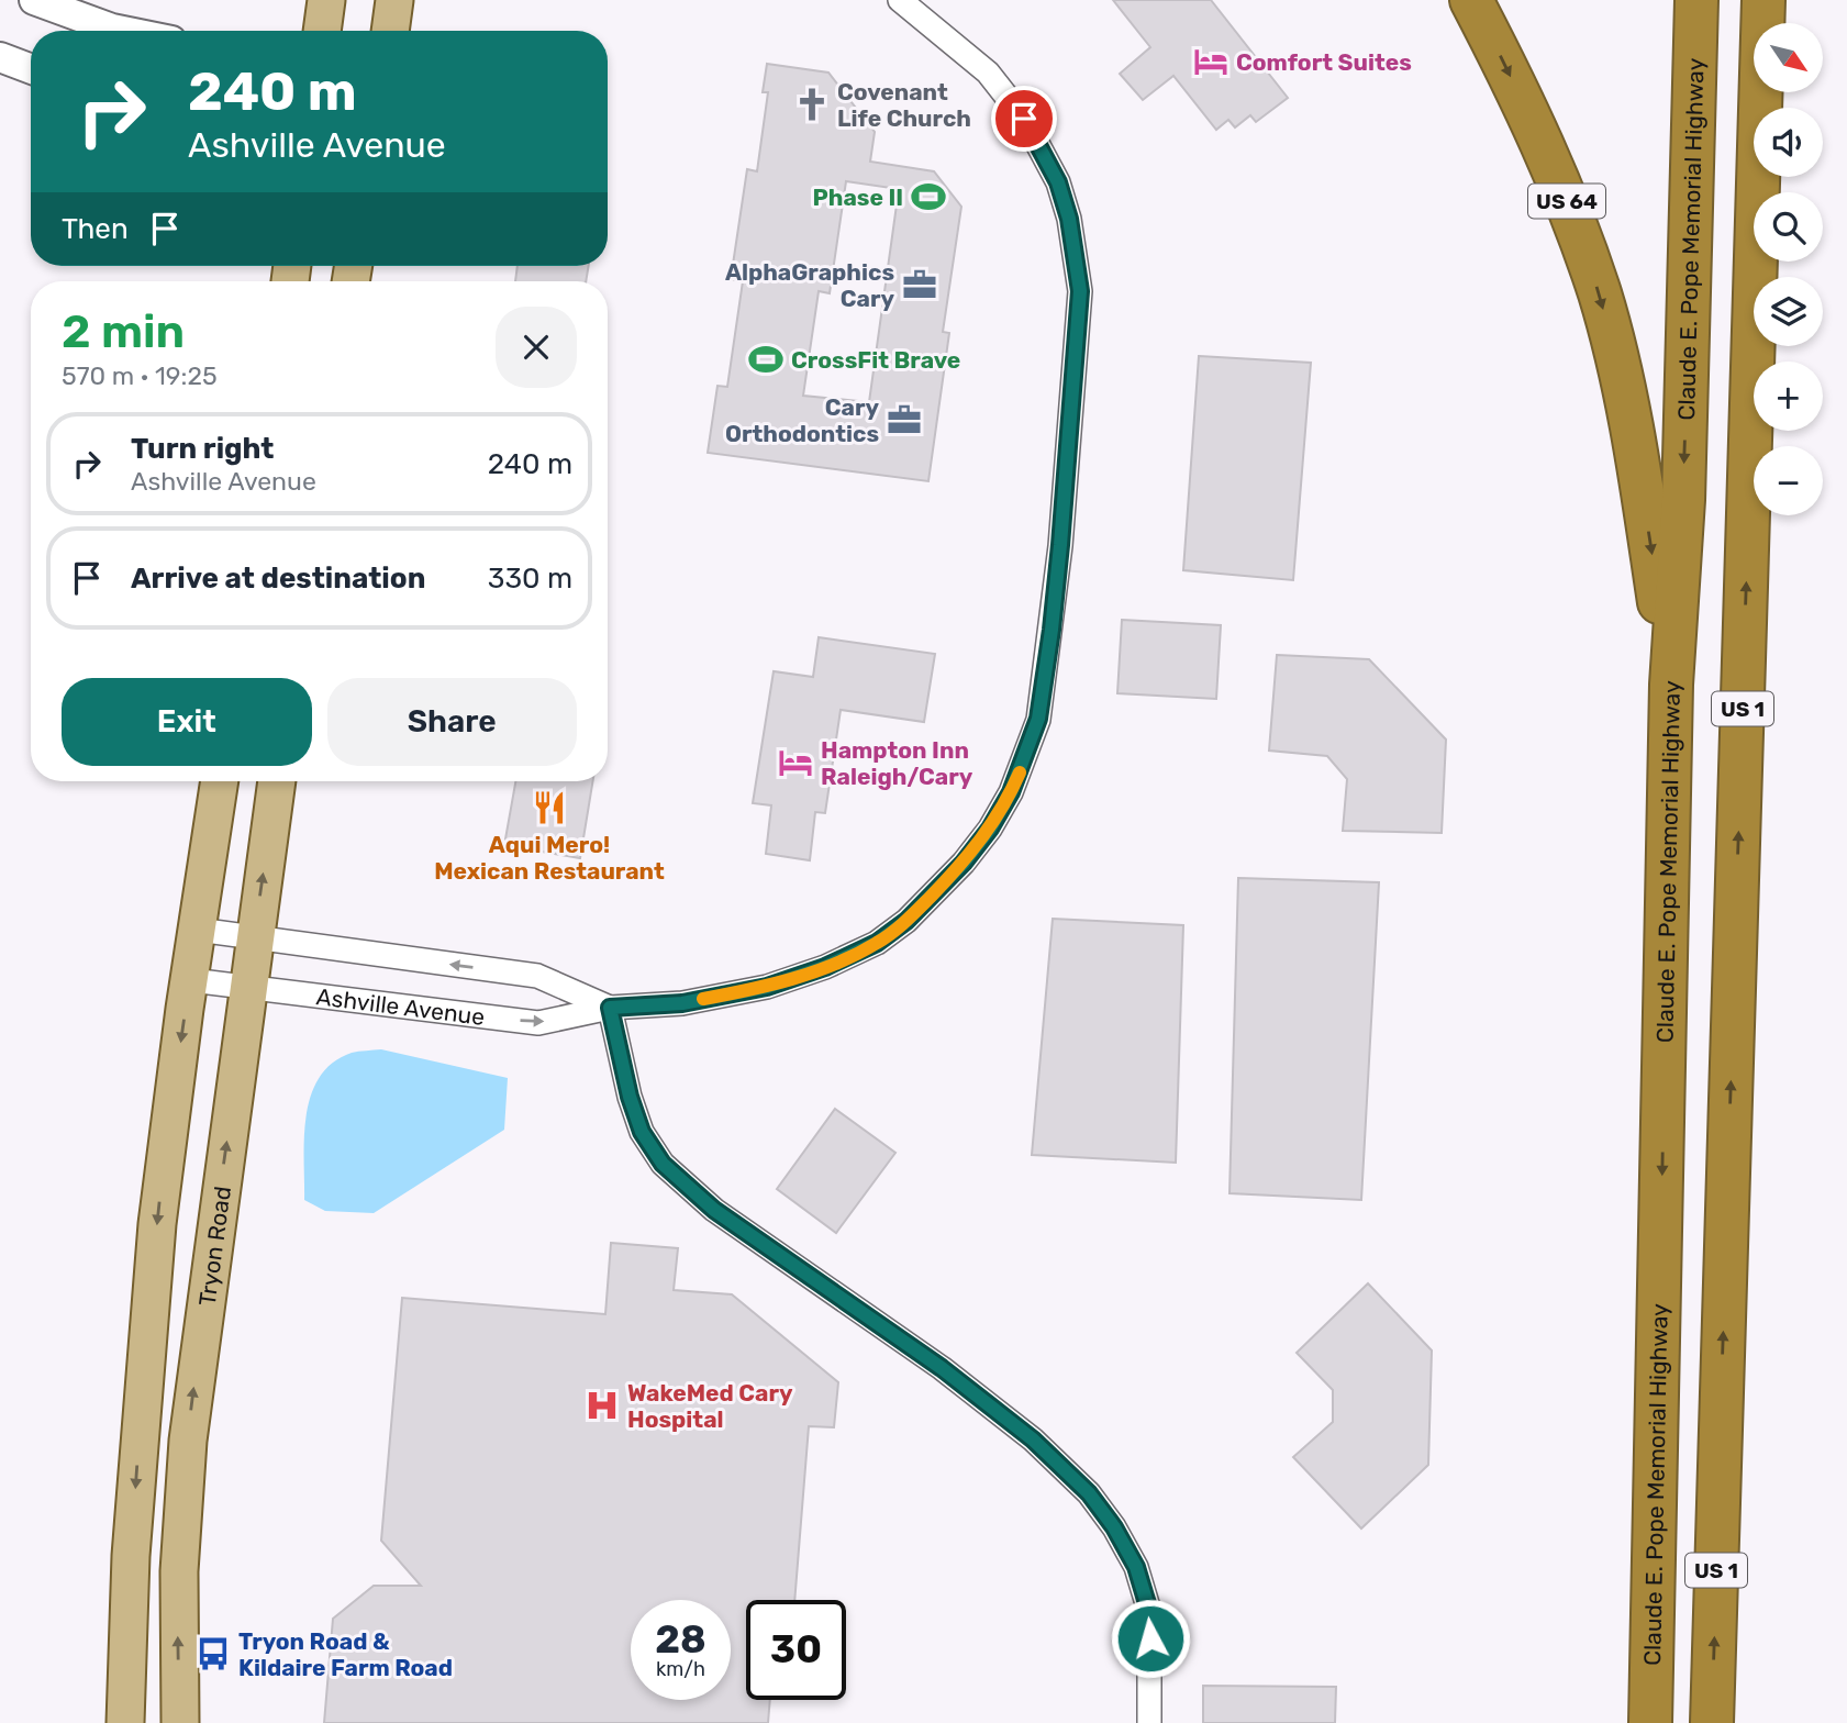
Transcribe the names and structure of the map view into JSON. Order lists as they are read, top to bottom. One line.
{"streets":{"highway":["US 64","Claude E. Pope Memorial Highway","US 1"],"main road":["Tryon Road"],"street":["Ashville Avenue"]},"crossings":[["US 64","Claude E. Pope Memorial Highway"],["Ashville Avenue","Tryon Road"]],"places":{"hotel":["Comfort Suites","Hampton Inn Raleigh/Cary"],"church":["Covenant Life Church"],"sports":["Phase II","CrossFit Brave"],"office":["AlphaGraphics Cary","Cary Orthodontics"],"restaurant":["Aqui Mero! Mexican Restaurant"],"hospital":["WakeMed Cary Hospital"],"bus stop":["Tryon Road & Kildaire Farm Road"]},"north":"bottom right","page":{"map_buttons":["+","−"],"turn":["240 m","Ashville Avenue"],"then":"Then","heading":["2 min","570 m · 19:25"],"list":[{"name":"Turn right","note":"Ashville Avenue","value":"240 m"},{"name":"Arrive at destination","value":"330 m"}],"buttons":["Exit","Share"],"speed":"28 km/h","limit":"30"}}
